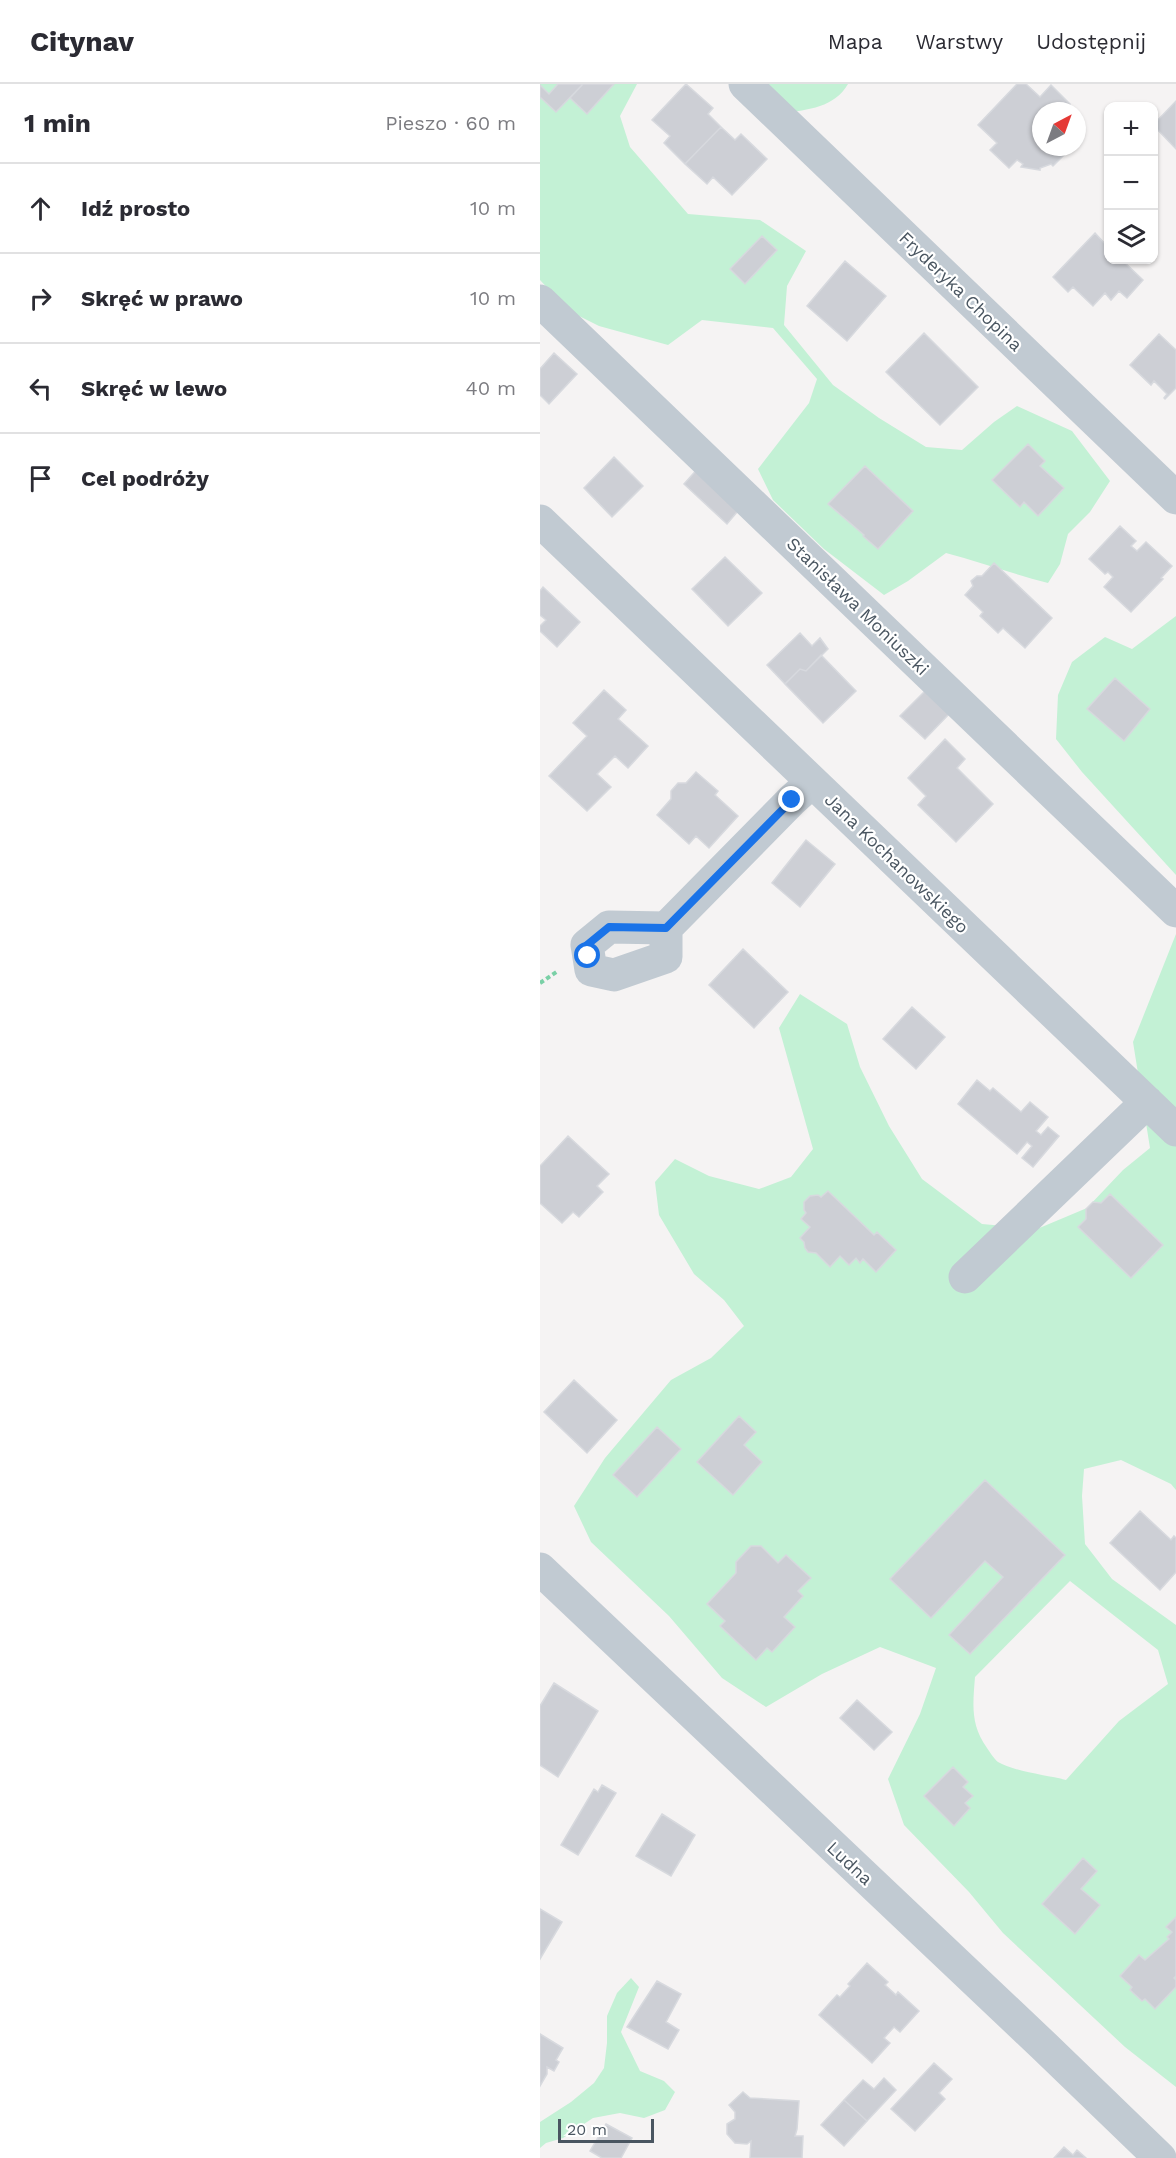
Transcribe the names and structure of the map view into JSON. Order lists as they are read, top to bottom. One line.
{"streets":{"street":["Fryderyka Chopina","Stanisława Moniuszki","Jana Kochanowskiego","Ludna"]},"scale_bar":"20 m","north":"top right","page":{"header":"Citynav","nav":["Mapa","Warstwy","Udostępnij"],"heading":["1 min","Pieszo · 60 m"],"map_buttons":["+","−"],"list":[["Idź prosto","10 m"],["Skręć w prawo","10 m"],["Skręć w lewo","40 m"],"Cel podróży"],"scale":"20 m"}}
